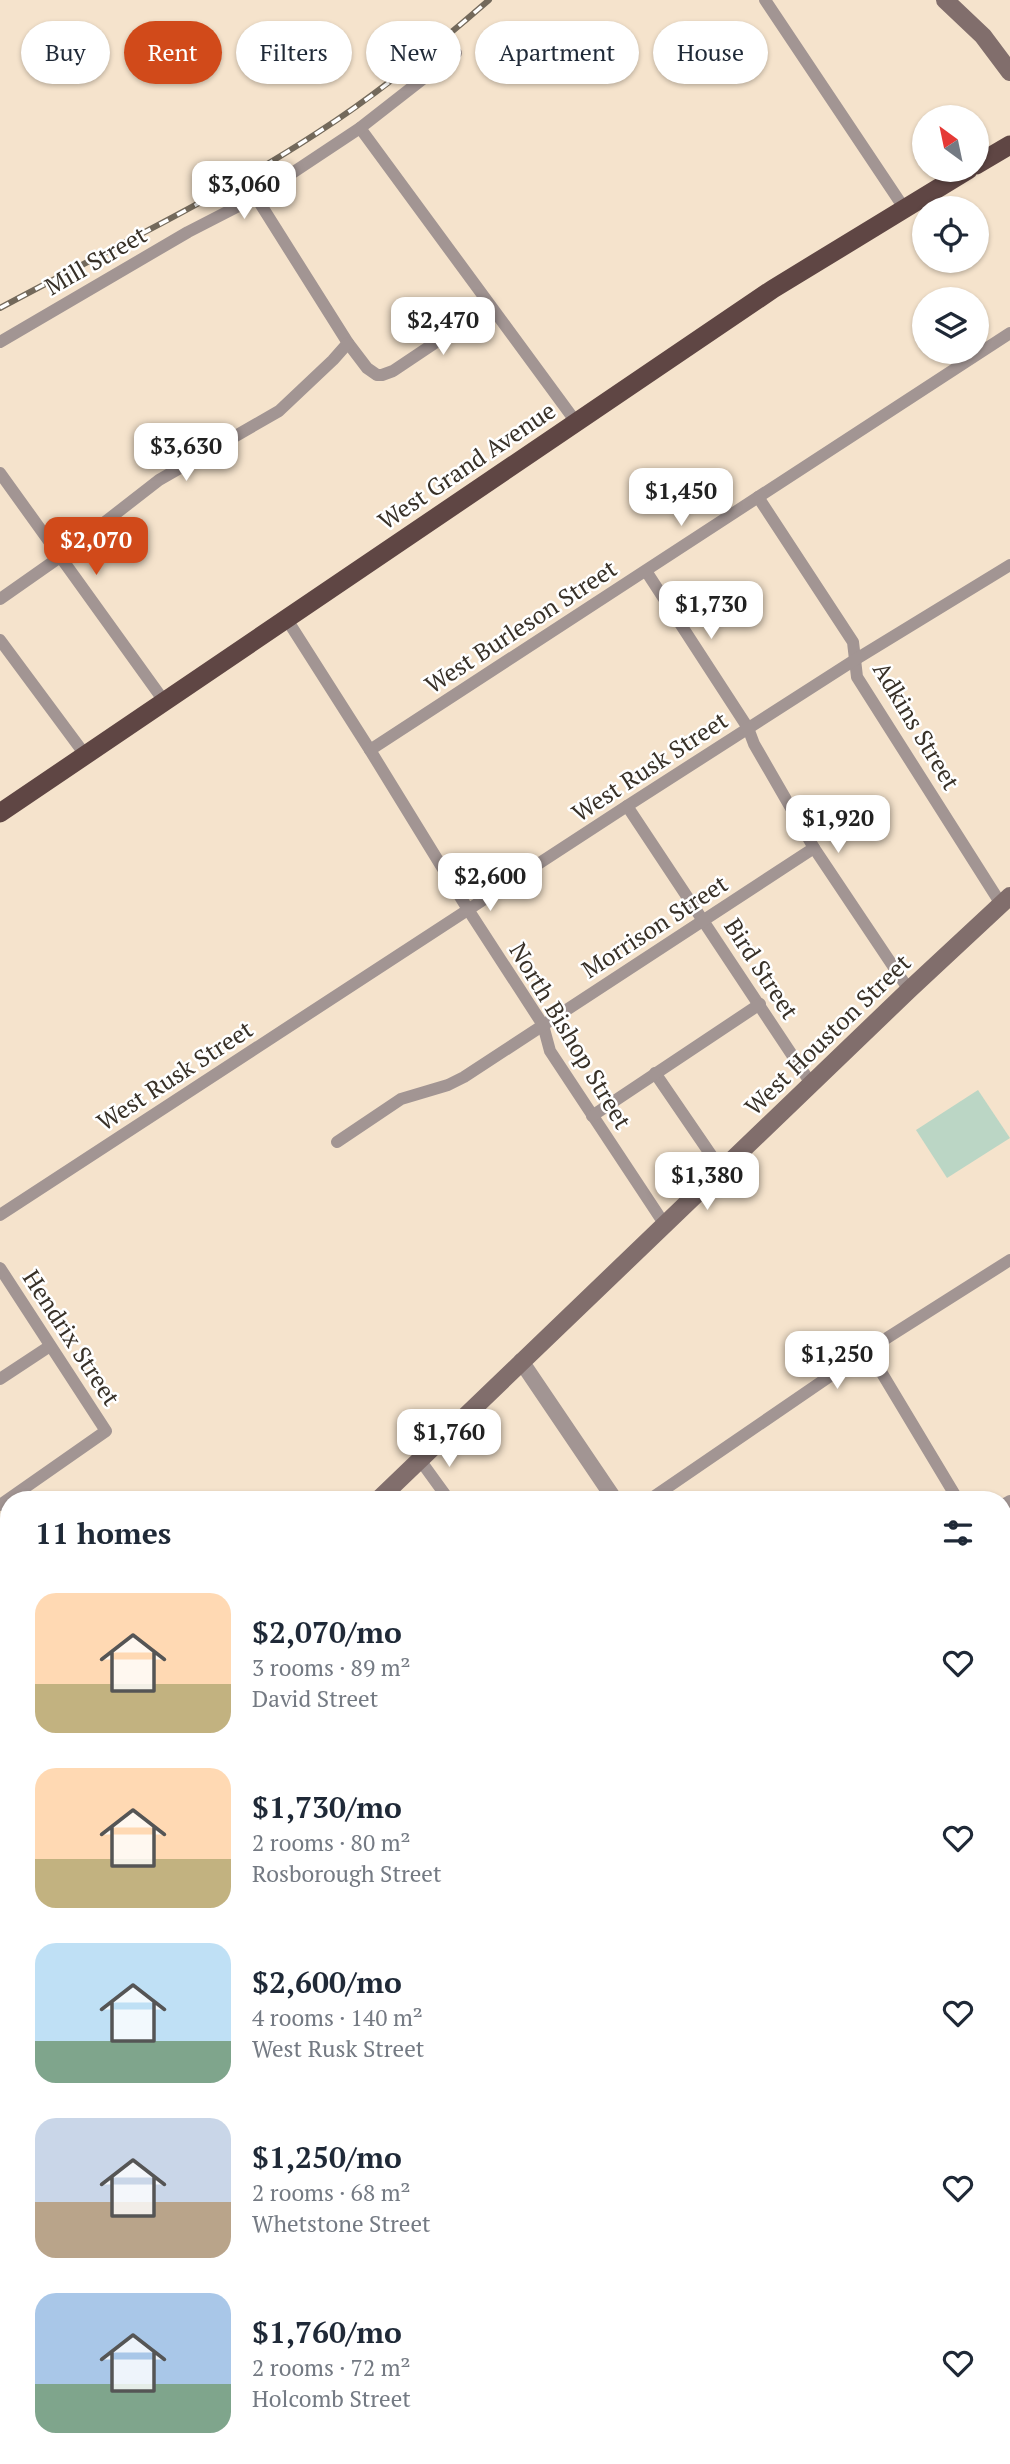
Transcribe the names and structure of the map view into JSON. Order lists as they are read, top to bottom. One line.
{"streets":{"highway":["West Grand Avenue"],"main road":["West Houston Street"],"street":["Mill Street","West Burleson Street","Adkins Street","West Rusk Street","Morrison Street","Bird Street","North Bishop Street","Hendrix Street"]},"crossings":[["West Grand Avenue","North Bishop Street"],["West Burleson Street","Adkins Street"],["West Burleson Street","North Bishop Street"],["Adkins Street","West Rusk Street"],["Adkins Street","West Houston Street"],["West Rusk Street","Bird Street"],["West Rusk Street","North Bishop Street"],["Morrison Street","Bird Street"],["Morrison Street","North Bishop Street"],["Bird Street","West Houston Street"],["West Houston Street","North Bishop Street"]],"north":"top left","page":{"chip":["Buy","Rent","Filters","New","Apartment","House"],"price":["$3,060","$2,470","$3,630","$1,450","$2,070","$1,730","$1,920","$2,600","$1,380","$1,250","$1,760"],"heading":"11 homes","list":[{"name":"$2,070/mo","note":"3 rooms · 89 m² · David Street"},{"name":"$1,730/mo","note":"2 rooms · 80 m² · Rosborough Street"},{"name":"$2,600/mo","note":"4 rooms · 140 m² · West Rusk Street"},{"name":"$1,250/mo","note":"2 rooms · 68 m² · Whetstone Street"},{"name":"$1,760/mo","note":"2 rooms · 72 m² · Holcomb Street"}]}}
